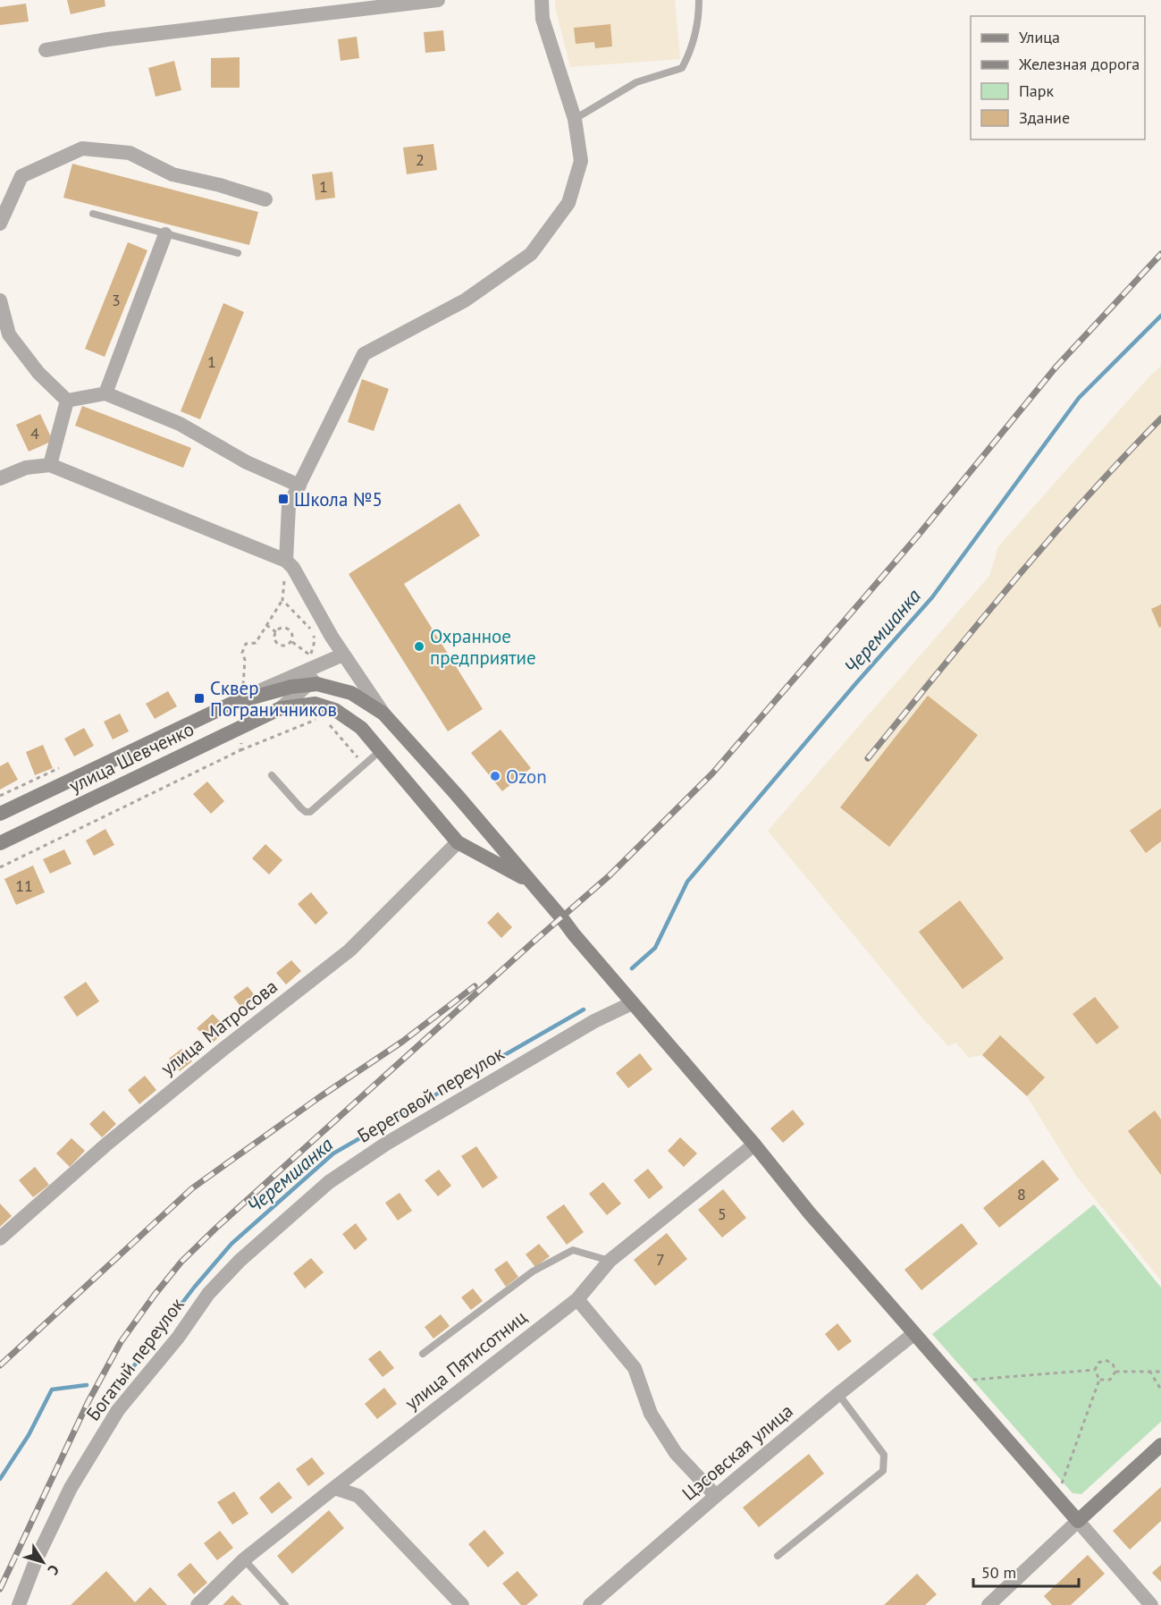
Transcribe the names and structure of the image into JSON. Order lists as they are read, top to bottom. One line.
{"streets":{"main road":["улица Шевченко"],"street":["улица Матросова","Береговой переулок","Богатый переулок","улица Пятисотниц","Цэсовская улица"]},"crossings":[["улица Шевченко","улица Матросова"],["улица Шевченко","Береговой переулок"],["улица Шевченко","улица Пятисотниц"],["улица Шевченко","Цэсовская улица"],["Береговой переулок","Богатый переулок"]],"water":["Черемшанка"],"places":{"transit":["Школа №5","Сквер Пограничников"],"other":["Охранное предприятие","Ozon"]},"house_numbers":["2","1","3","1","4","11","8","5","7"],"legend":["Улица","Железная дорога","Парк","Здание"],"scale_bar":"50 m","north":"bottom right"}
